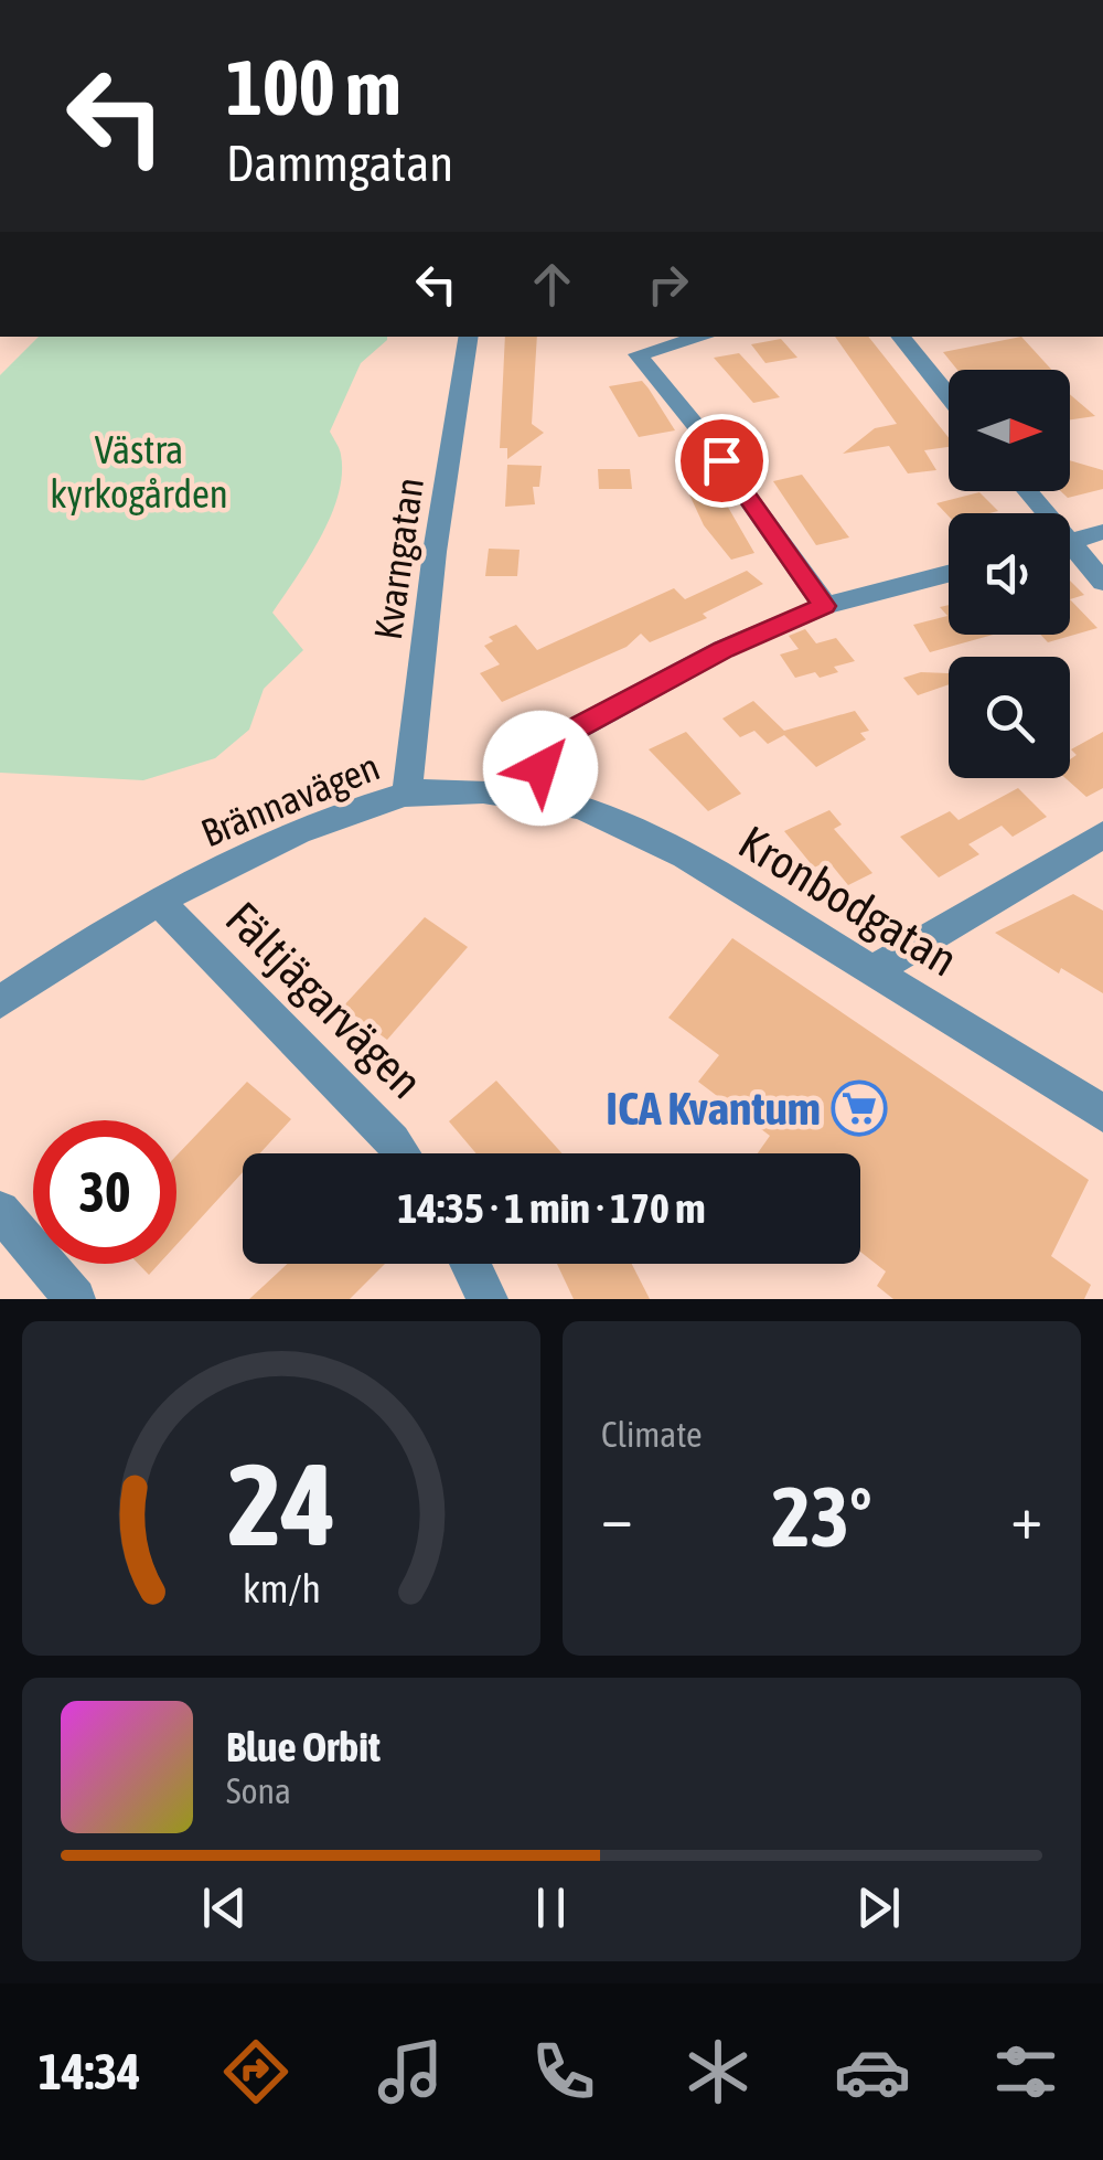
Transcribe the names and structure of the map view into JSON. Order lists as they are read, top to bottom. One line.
{"streets":{"street":["Kvarngatan","Brännavägen","Kronbodgatan","Fältjägarvägen"]},"crossings":[["Kvarngatan","Brännavägen"],["Brännavägen","Kronbodgatan"],["Brännavägen","Fältjägarvägen"]],"parks":["Västra kyrkogården"],"places":{"supermarket":["ICA Kvantum"]},"north":"right","page":{"turn":["100 m","Dammgatan"],"limit":"30","trip":"14:35 · 1 min · 170 m","tile":"Climate","heat":["−","23°","+"],"song":["Blue Orbit","Sona"],"tabs":"14:34","gauge":["24","km/h"]}}
